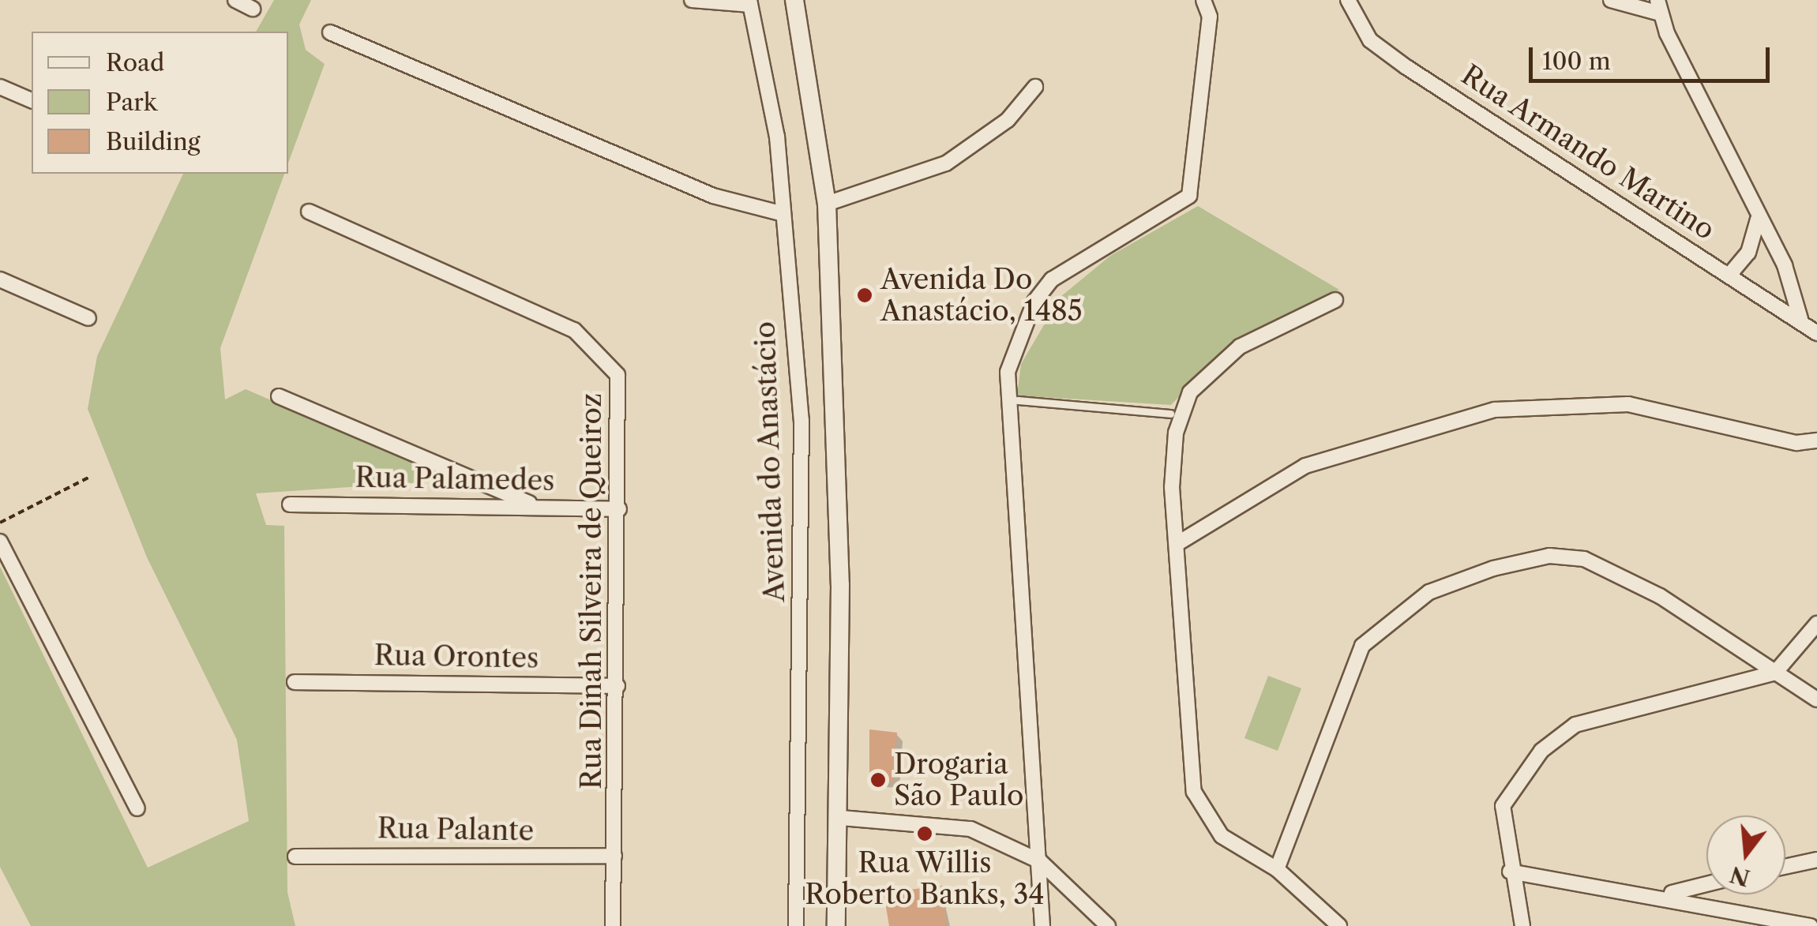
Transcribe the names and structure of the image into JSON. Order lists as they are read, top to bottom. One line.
{"streets":{"street":["Rua Armando Martino","Avenida do Anastácio","Rua Palamedes","Rua Dinah Silveira de Queiroz","Rua Orontes","Rua Palante"]},"crossings":[["Rua Palamedes","Rua Dinah Silveira de Queiroz"],["Rua Dinah Silveira de Queiroz","Rua Orontes"],["Rua Dinah Silveira de Queiroz","Rua Palante"]],"places":["Avenida Do Anastácio, 1485","Drogaria São Paulo","Rua Willis Roberto Banks, 34"],"legend":["Road","Park","Building"],"scale_bar":"100 m","north":"bottom"}
